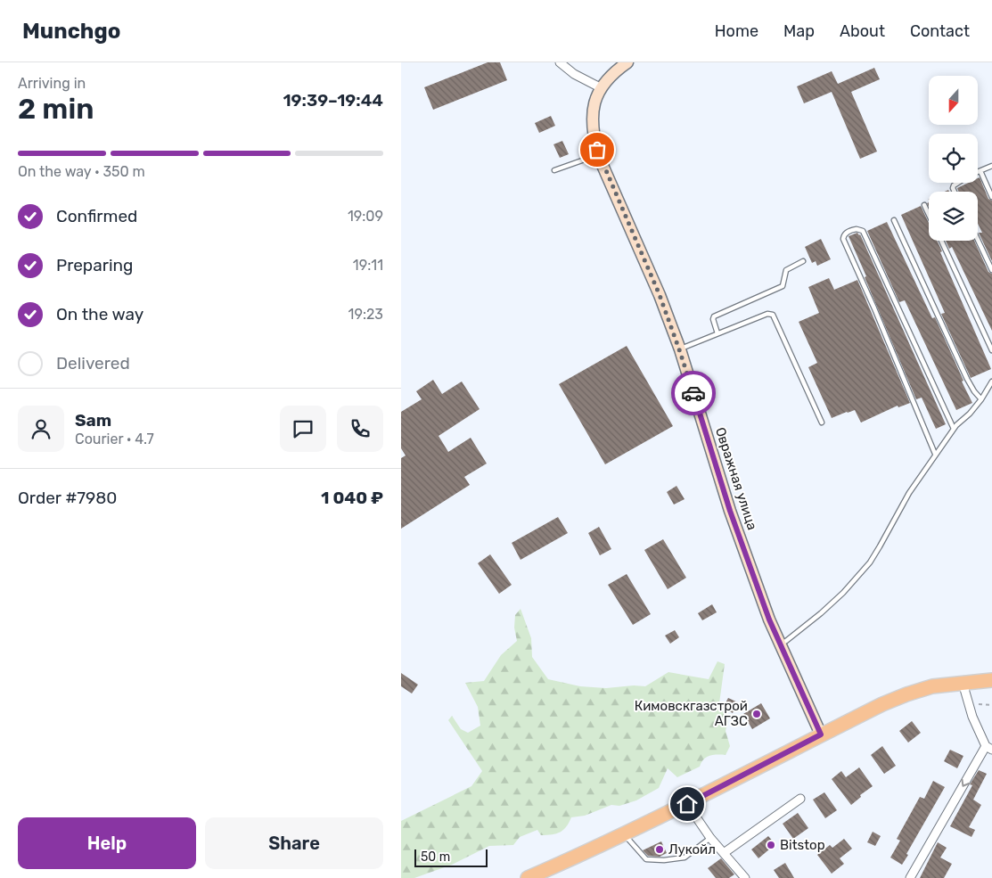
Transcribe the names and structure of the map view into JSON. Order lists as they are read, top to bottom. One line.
{"streets":{"street":["Овражная улица"]},"places":["Кимовскгазстрой АГЗС","Bitstop","Лукойл"],"scale_bar":"50 m","north":"bottom","page":{"header":"Munchgo","nav":["Home","Map","About","Contact"],"heading":["2 min","Arriving in","19:39–19:44"],"panel":["Sam","Courier · 4.7","Order #7980","1 040 ₽"],"bar":"On the way · 350 m","list":[["Confirmed","19:09"],["Preparing","19:11"],["On the way","19:23"],"Delivered"],"buttons":["Help","Share"],"scale":"50 m"}}
